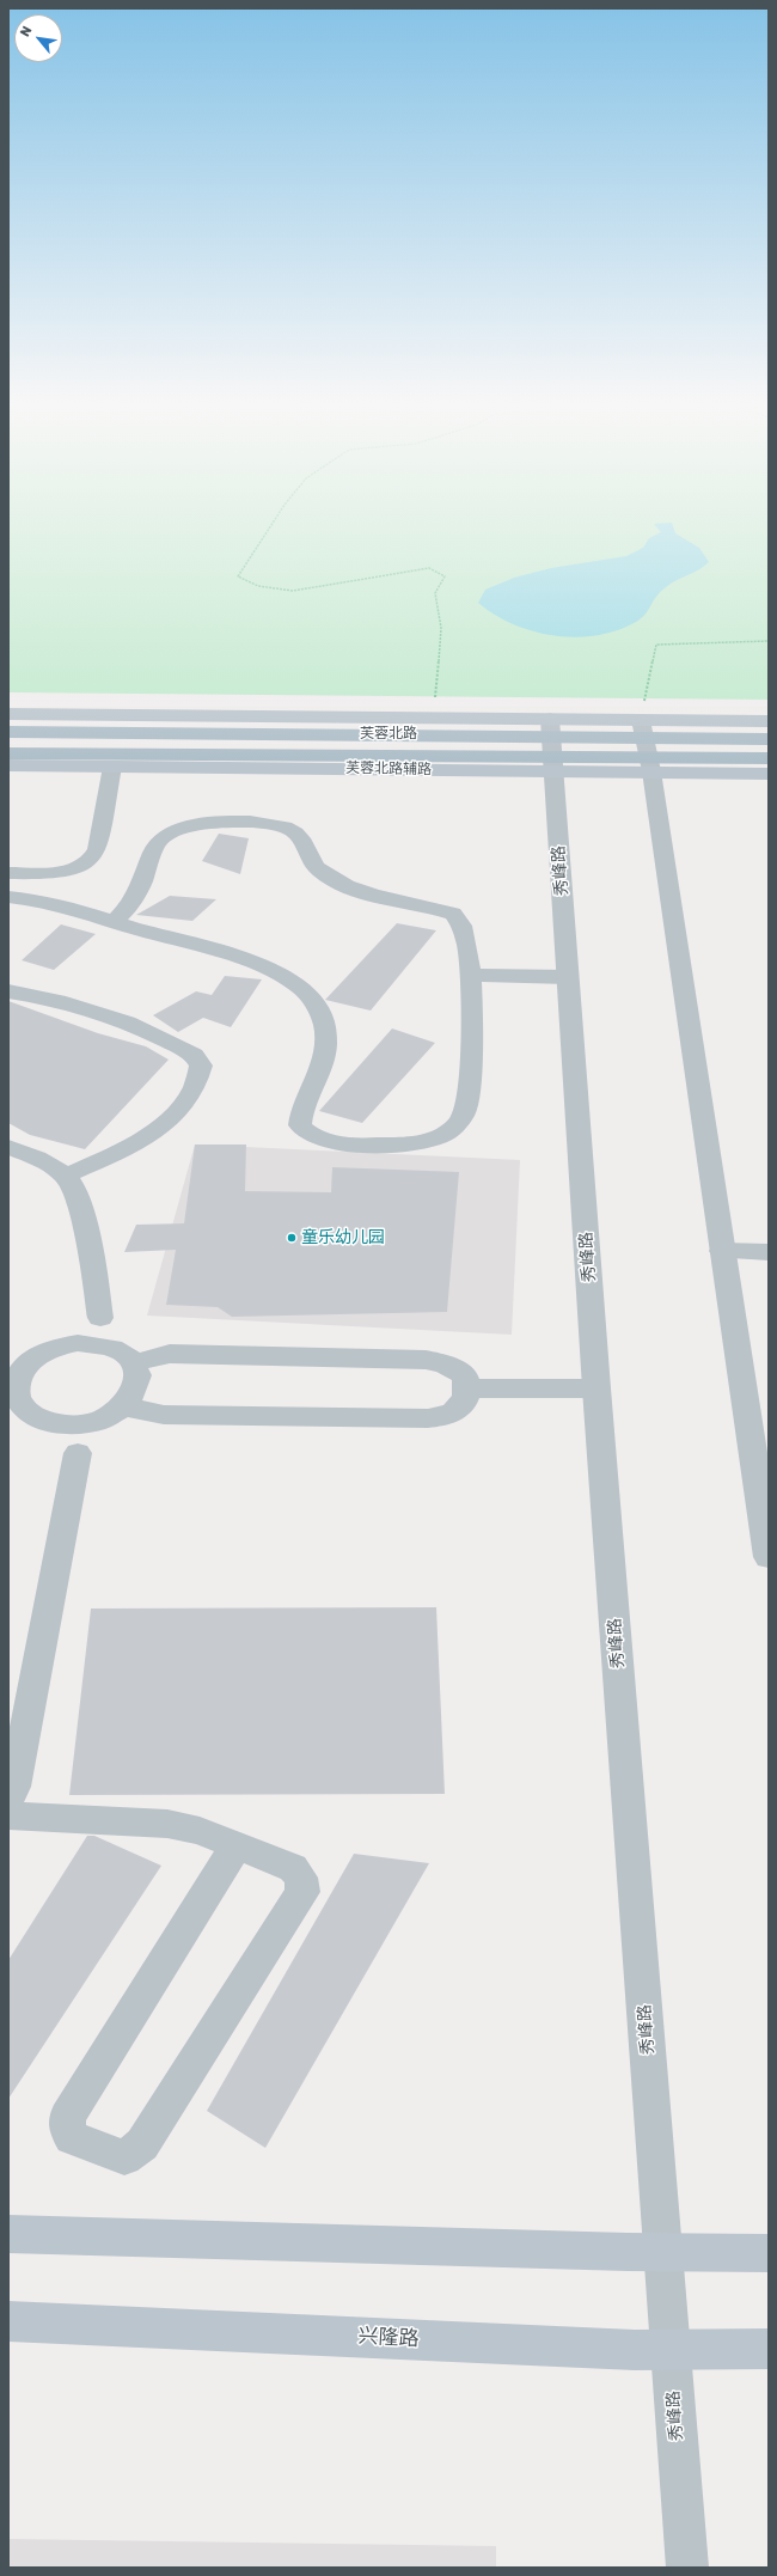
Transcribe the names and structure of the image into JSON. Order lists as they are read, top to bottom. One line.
{"streets":{"main road":["芙蓉北路","芙蓉北路辅路","兴隆路"],"street":["秀峰路"]},"crossings":[["芙蓉北路","芙蓉北路辅路"],["芙蓉北路","秀峰路"],["芙蓉北路辅路","秀峰路"],["秀峰路","兴隆路"]],"places":["童乐幼儿园"],"north":"top left"}
